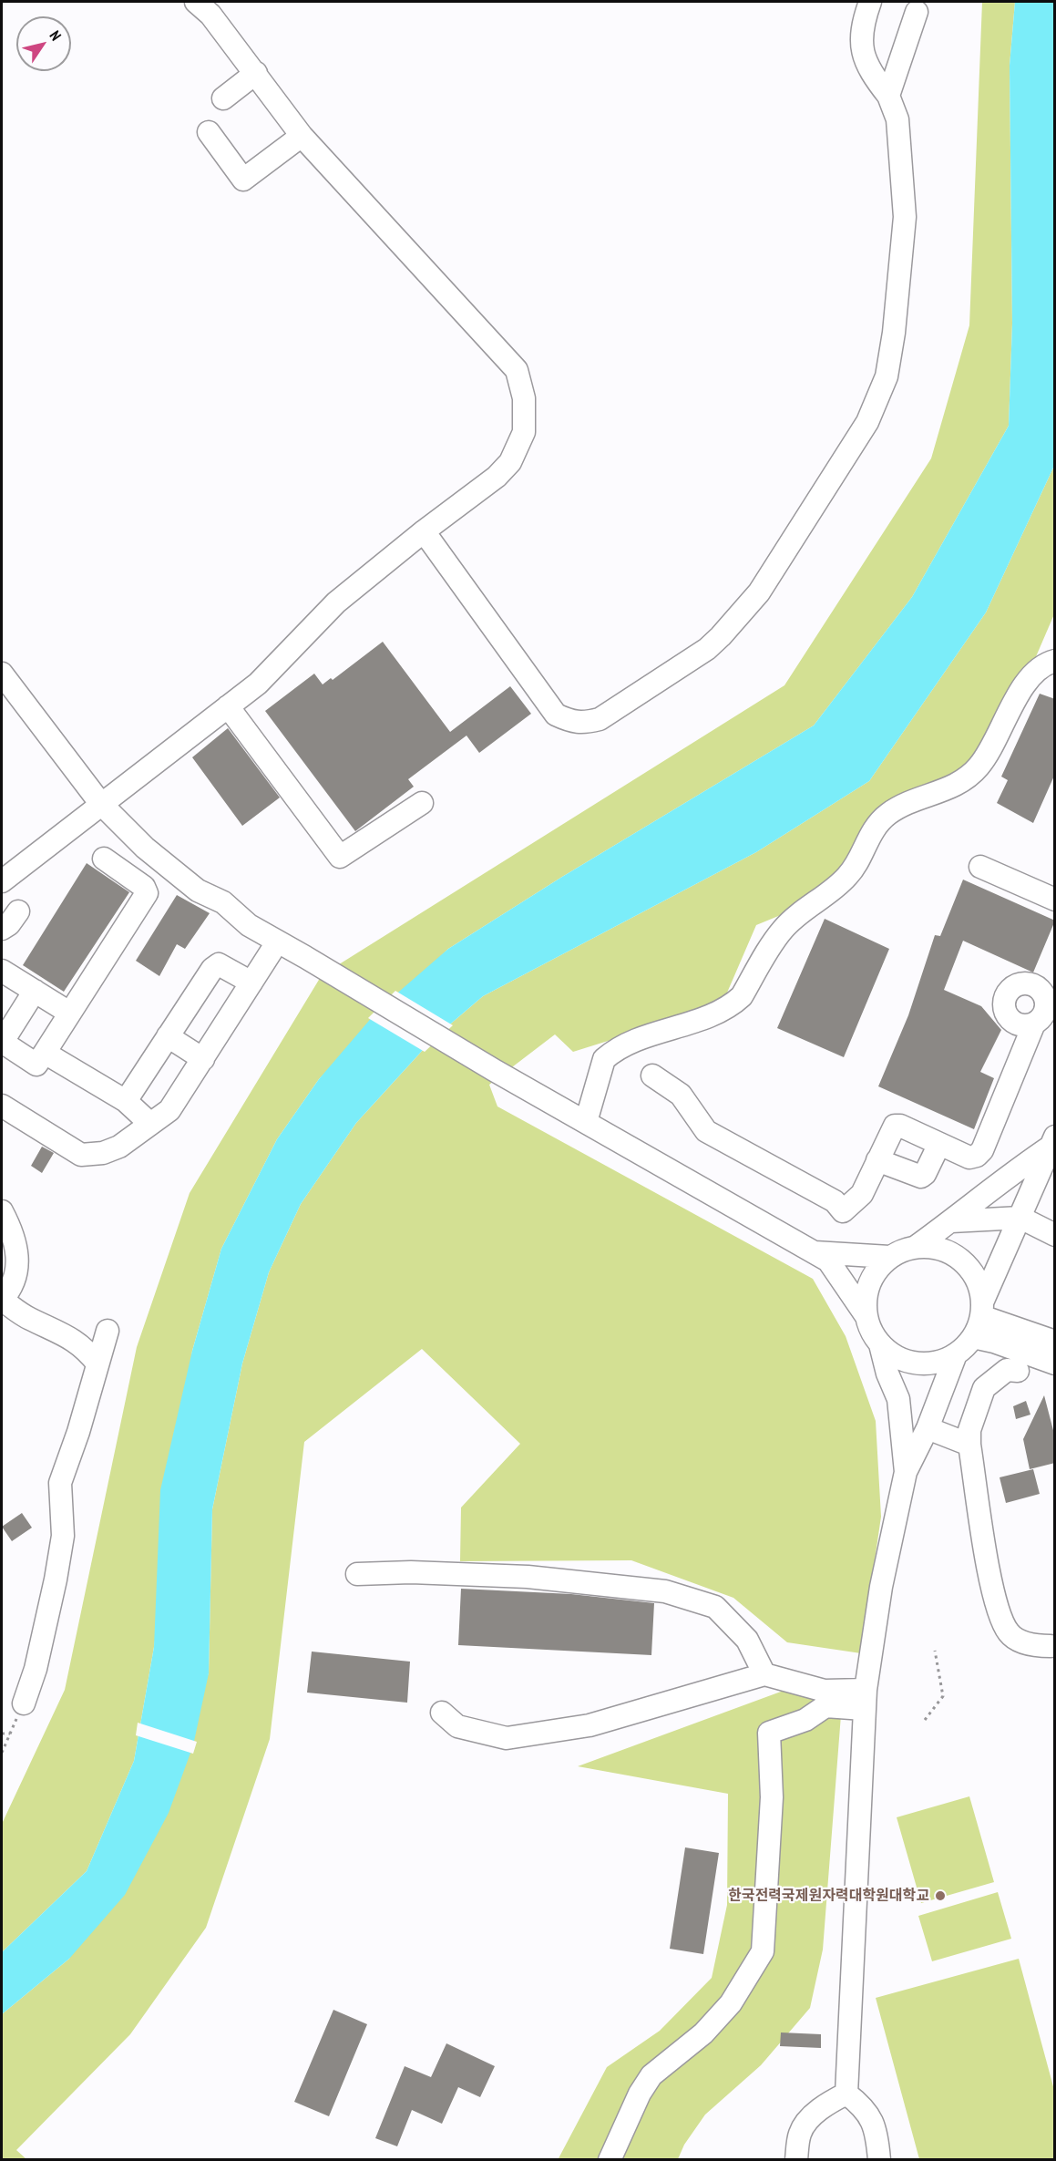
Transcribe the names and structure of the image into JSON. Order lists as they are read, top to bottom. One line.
{"places":["한국전력국제원자력대학원대학교"],"north":"top right"}
